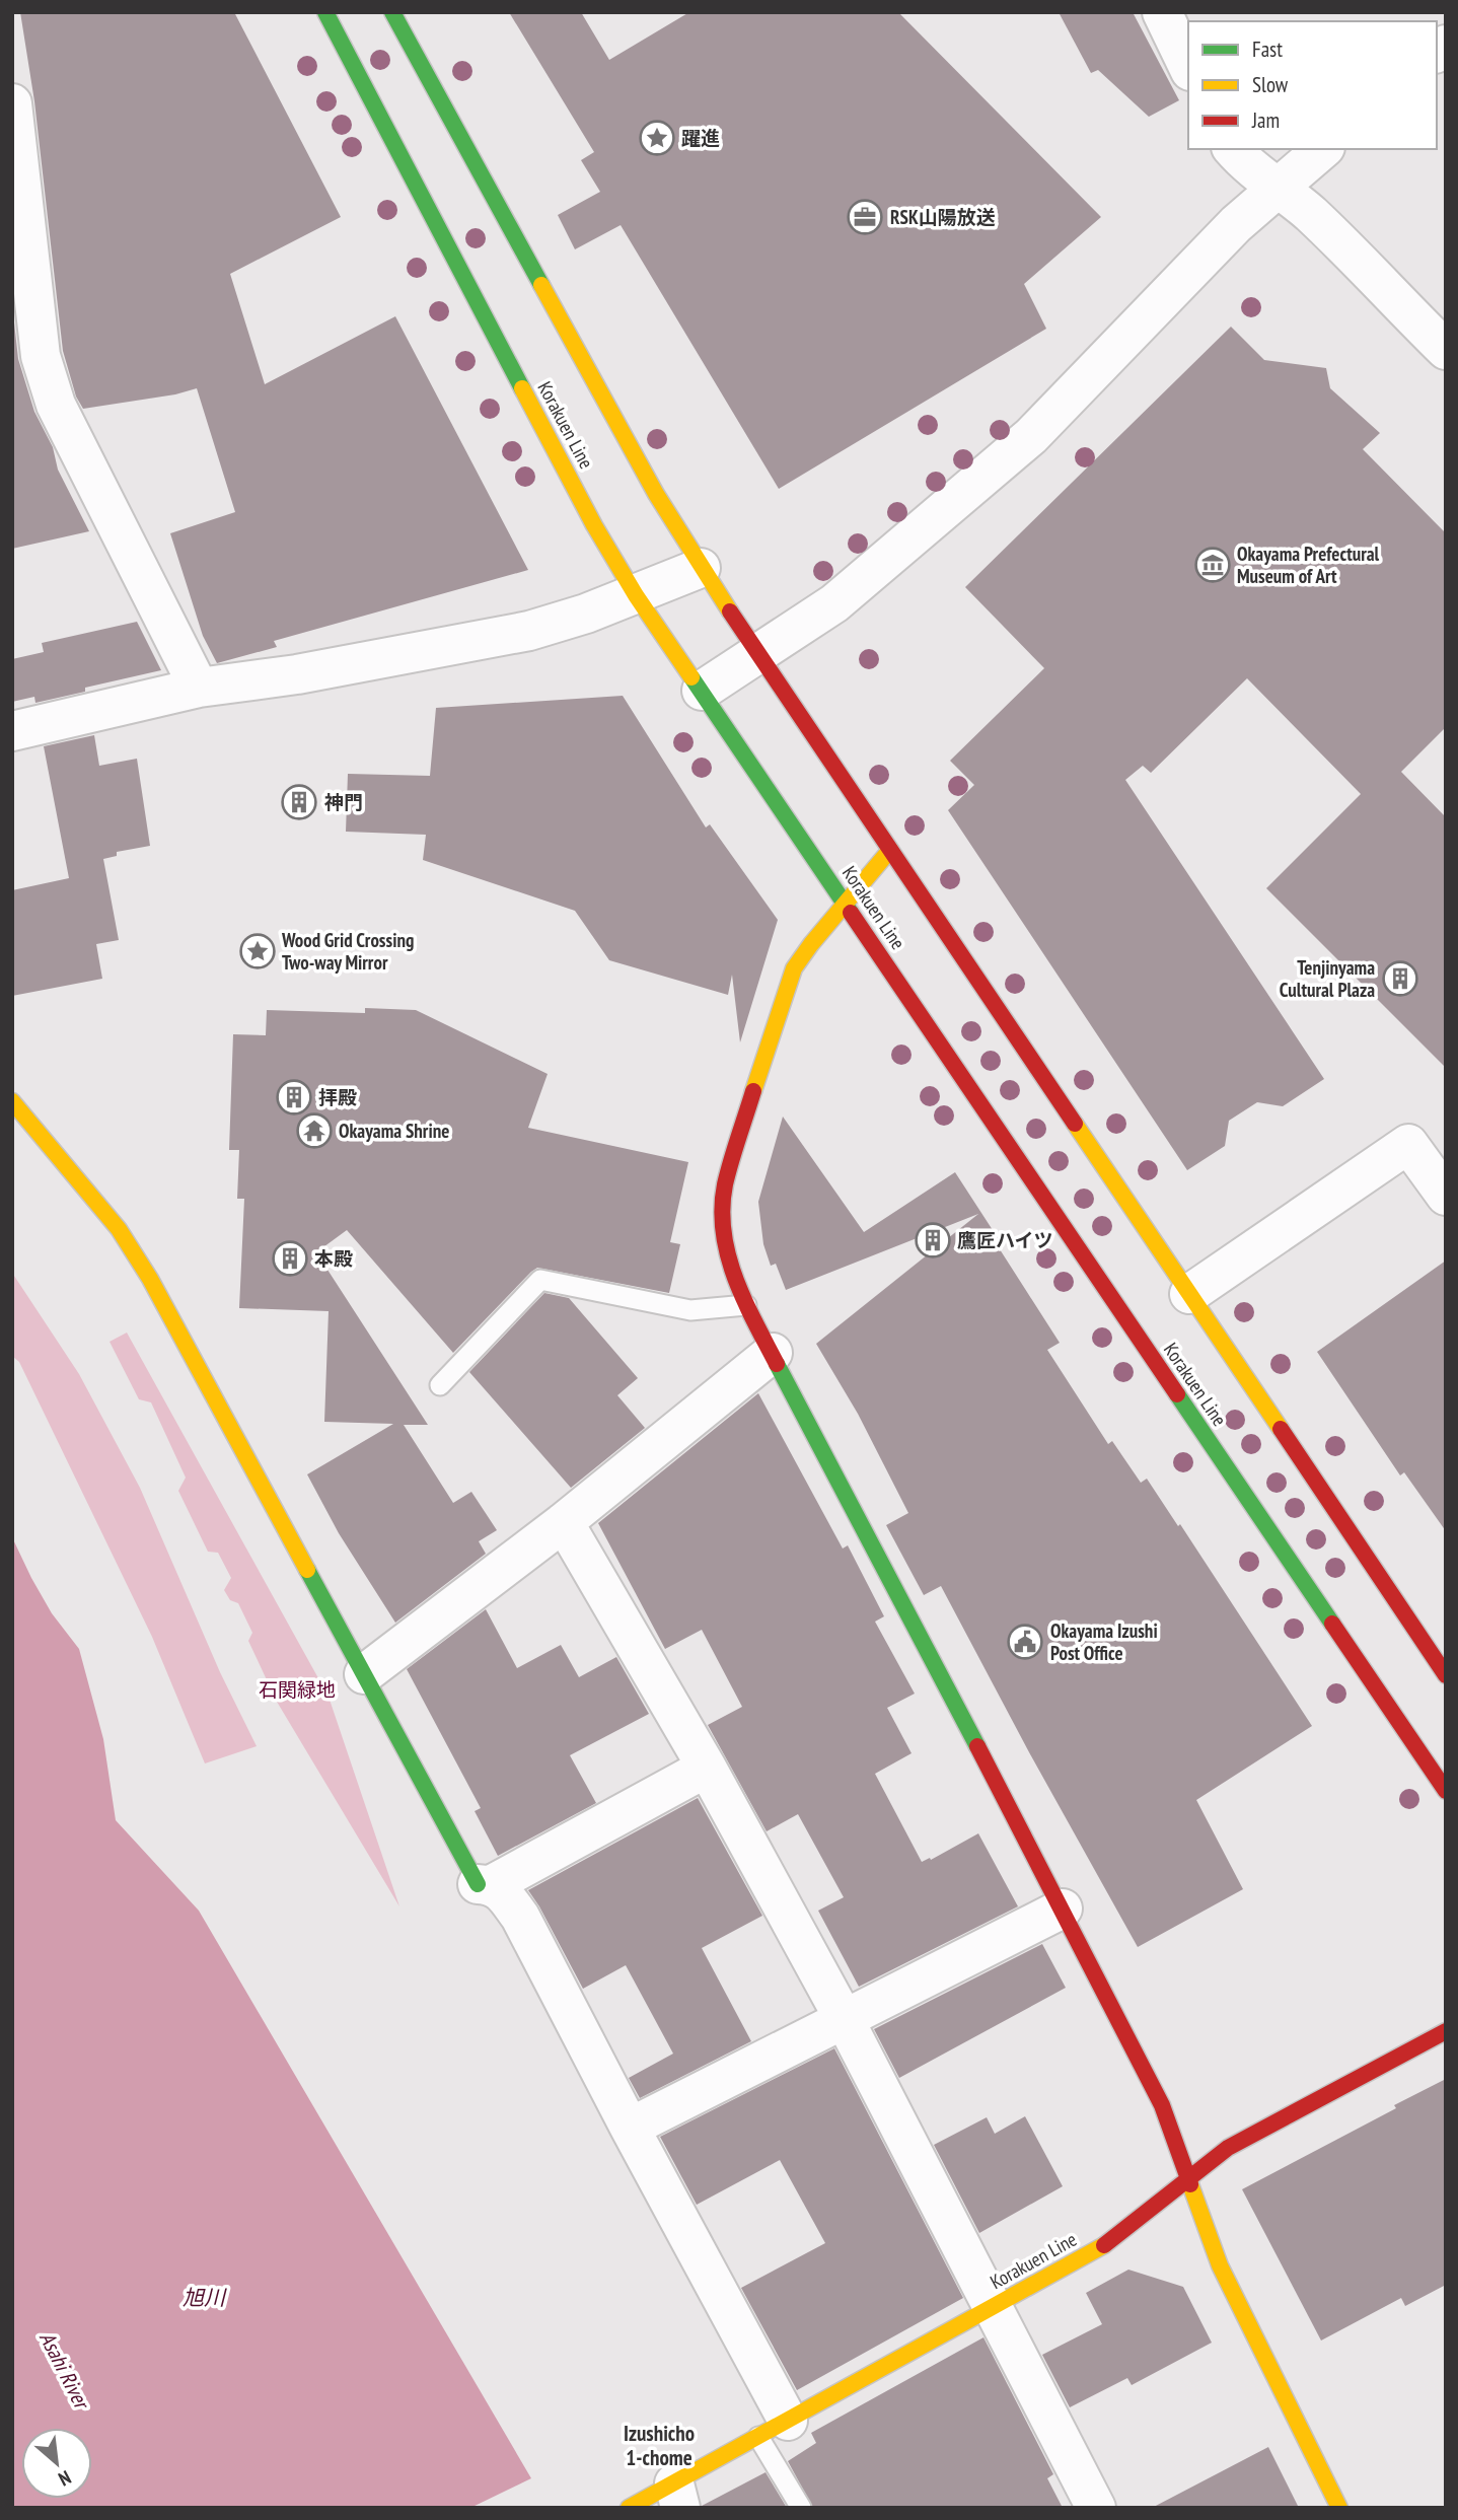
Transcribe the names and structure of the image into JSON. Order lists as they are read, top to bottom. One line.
{"streets":{"main road":["Korakuen Line"]},"districts":["Izushicho 1-chome"],"water":["旭川","Asahi River"],"parks":["石関緑地"],"places":{"place":["躍進","Wood Grid Crossing Two-way Mirror"],"office":["RSK山陽放送"],"museum":["Okayama Prefectural Museum of Art"],"building":["神門","Tenjinyama Cultural Plaza","拝殿","鷹匠ハイツ","本殿"],"temple":["Okayama Shrine"],"public building":["Okayama Izushi Post Office"]},"legend":["Fast","Slow","Jam"],"north":"bottom right"}
